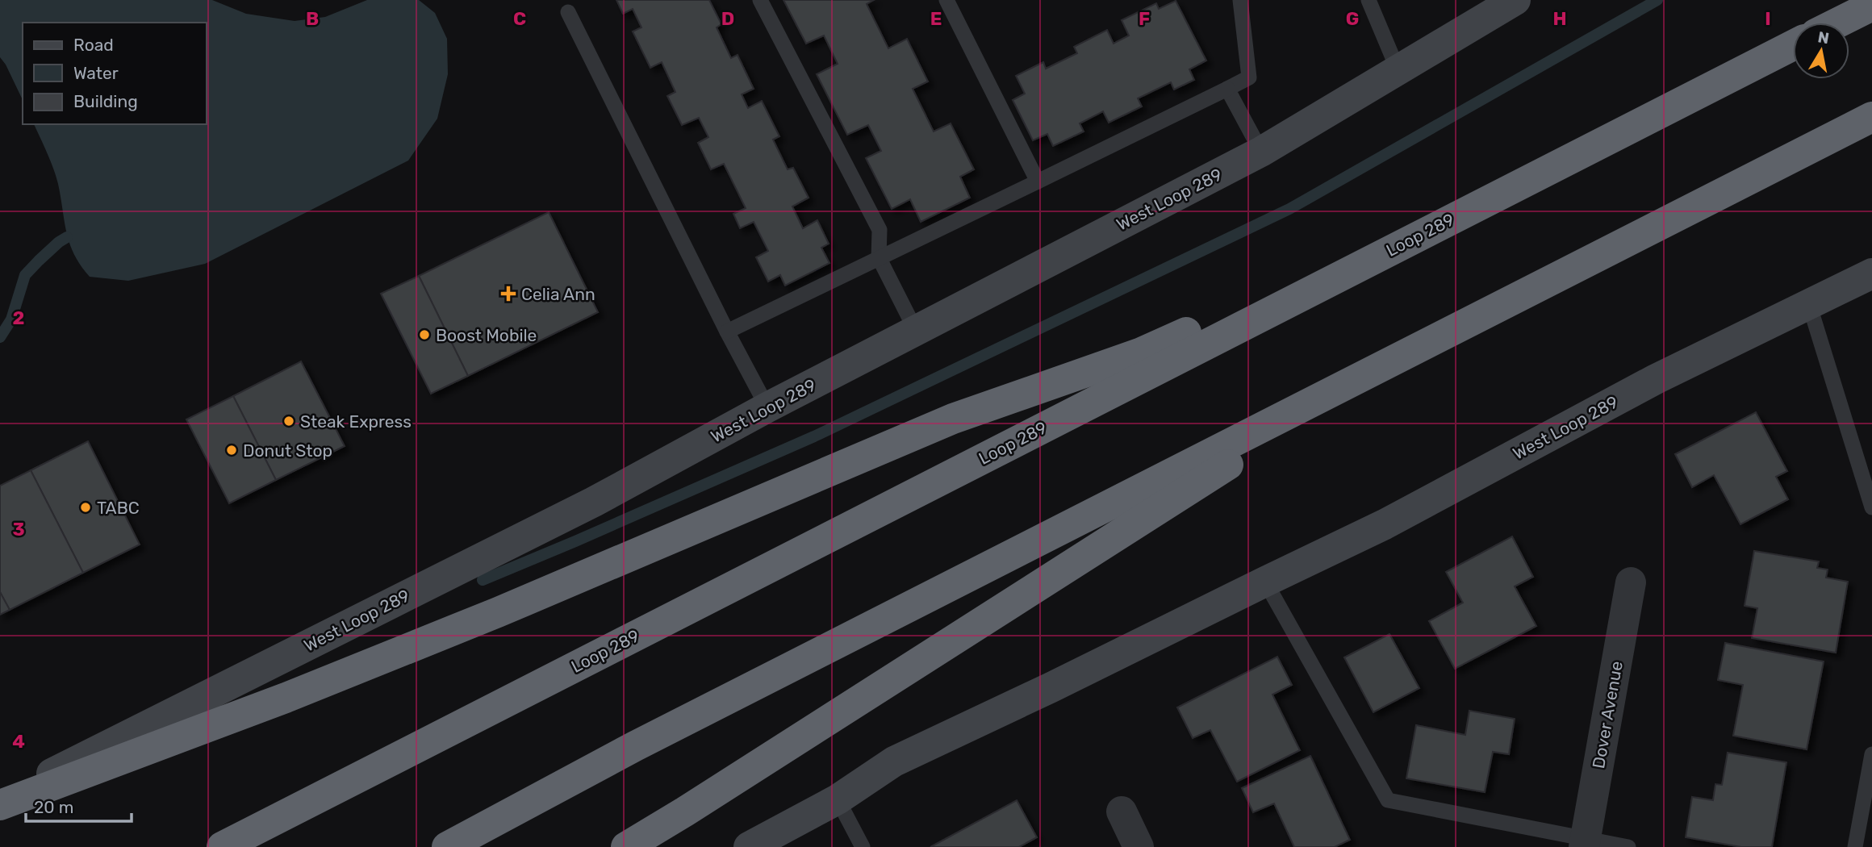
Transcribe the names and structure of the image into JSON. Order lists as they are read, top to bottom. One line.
{"streets":{"highway":["Loop 289"],"main road":["West Loop 289"],"street":["Dover Avenue"]},"places":{"health":["Celia Ann"],"other":["Boost Mobile","Steak Express","Donut Stop","TABC"]},"legend":["Road","Water","Building"],"scale_bar":"20 m","north":"top","grid":{"columns":["B","C","D","E","F","G","H","I"],"rows":["2","3","4"]}}
